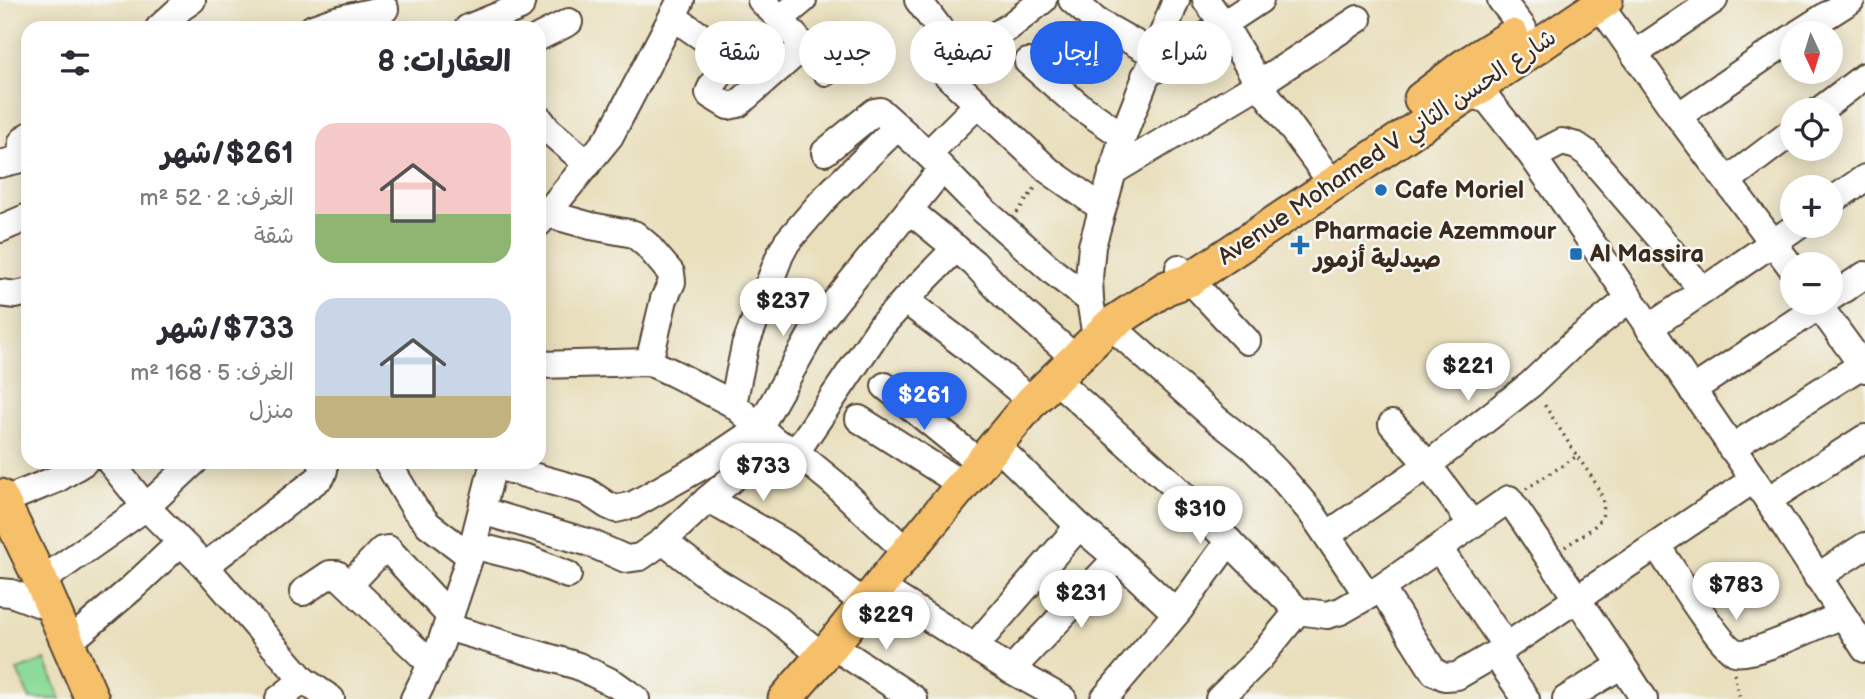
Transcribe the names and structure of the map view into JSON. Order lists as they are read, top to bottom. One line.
{"streets":{"main road":["Avenue Mohamed V شارع الحسن الثاني"]},"places":{"other":["Cafe Moriel"],"health":["Pharmacie Azemmour صيدلية أزمور"],"transit":["Al Massira"]},"north":"bottom","page":{"map_buttons":["+","−"],"chip":["شراء","إيجار","تصفية","جديد","شقة"],"heading":"العقارات: 8","list":[{"name":"$261/شهر","note":"الغرف: 2 · 52 m² · شقة"},{"name":"$733/شهر","note":"الغرف: 5 · 168 m² · منزل"}],"price":["$237","$221","$261","$733","$310","$783","$231","$229"]}}
